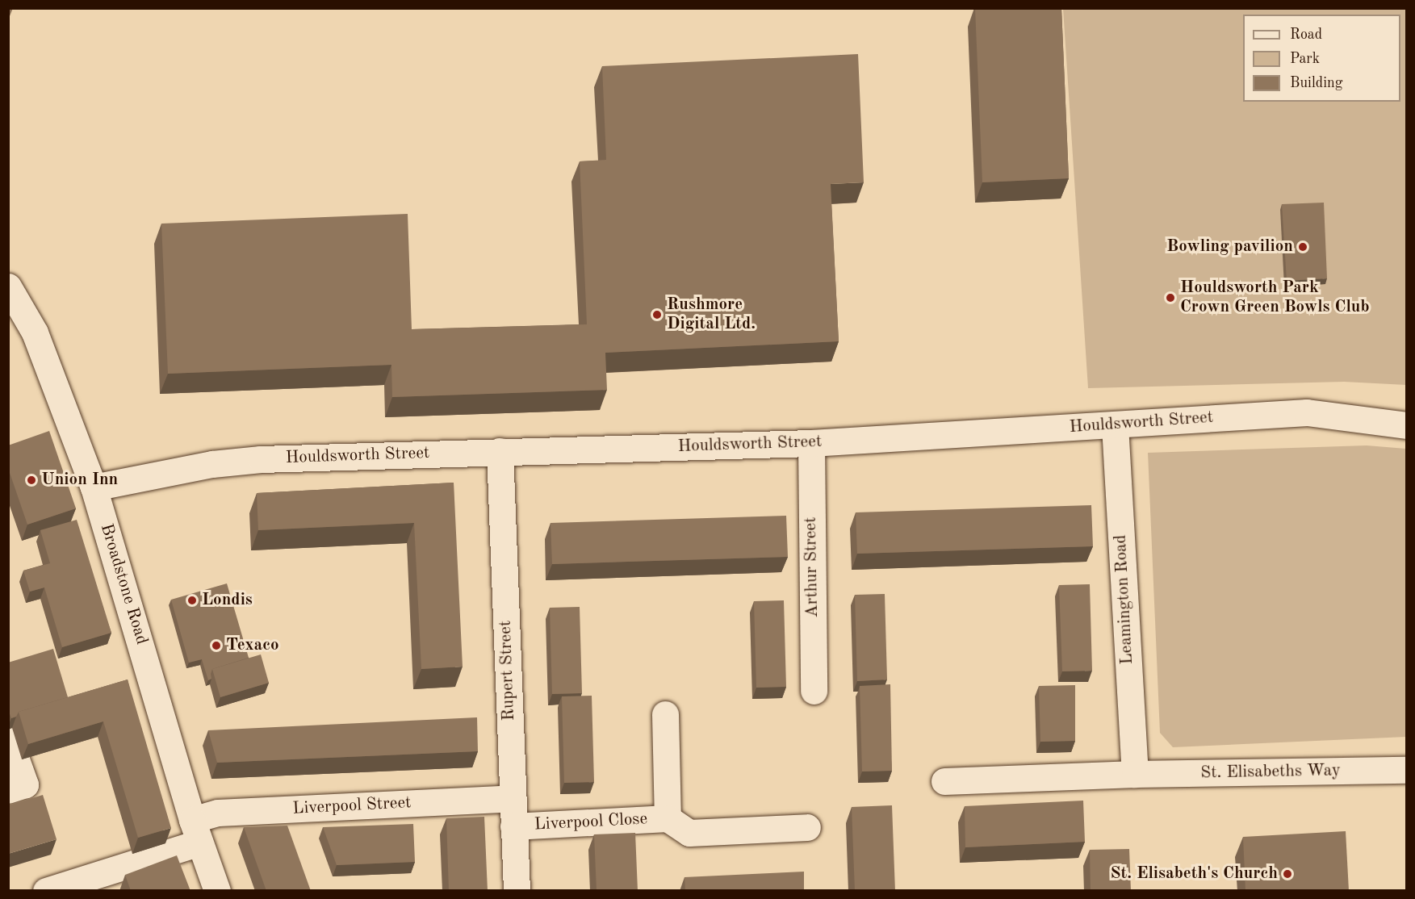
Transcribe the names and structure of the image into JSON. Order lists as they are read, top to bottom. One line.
{"streets":{"street":["Houldsworth Street","Arthur Street","Broadstone Road","Leamington Road","Rupert Street","St. Elisabeths Way","Liverpool Street","Liverpool Close"]},"crossings":[["Houldsworth Street","Arthur Street"],["Houldsworth Street","Broadstone Road"],["Houldsworth Street","Leamington Road"],["Houldsworth Street","Rupert Street"],["Broadstone Road","Liverpool Street"],["Leamington Road","St. Elisabeths Way"],["Rupert Street","Liverpool Street"],["Rupert Street","Liverpool Close"]],"places":["Bowling pavilion","Houldsworth Park Crown Green Bowls Club","Rushmore Digital Ltd.","Union Inn","Londis","Texaco","St. Elisabeth's Church"],"legend":["Road","Park","Building"]}
